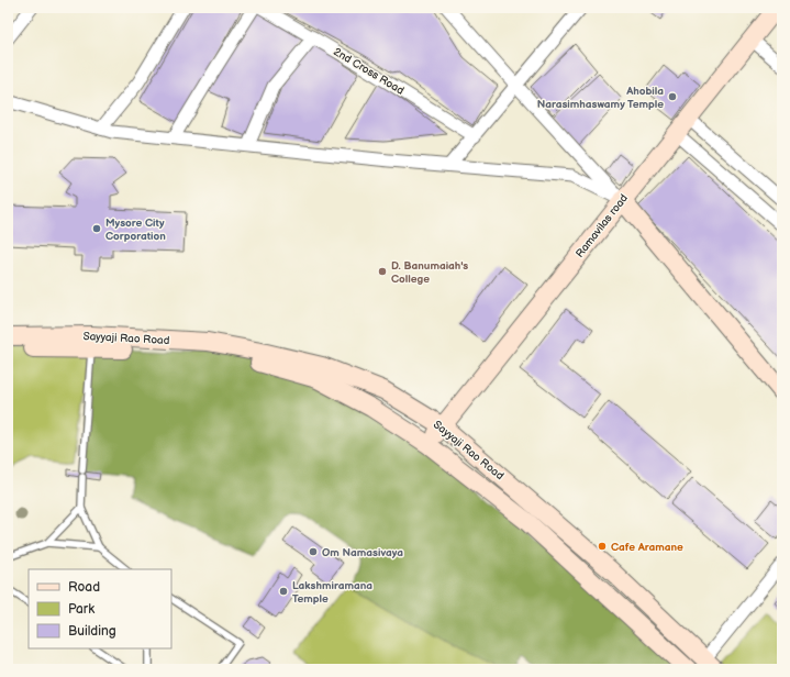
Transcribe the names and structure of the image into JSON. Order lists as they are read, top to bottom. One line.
{"streets":{"main road":["Ramavilas road","Sayyaji Rao Road"],"street":["2nd Cross Road"]},"crossings":[["Ramavilas road","Sayyaji Rao Road"]],"places":["Ahobila Narasimhaswamy Temple","Mysore City Corporation","D. Banumaiah's College","Cafe Aramane","Om Namasivaya","Lakshmiramana Temple"],"legend":["Road","Park","Building"]}
